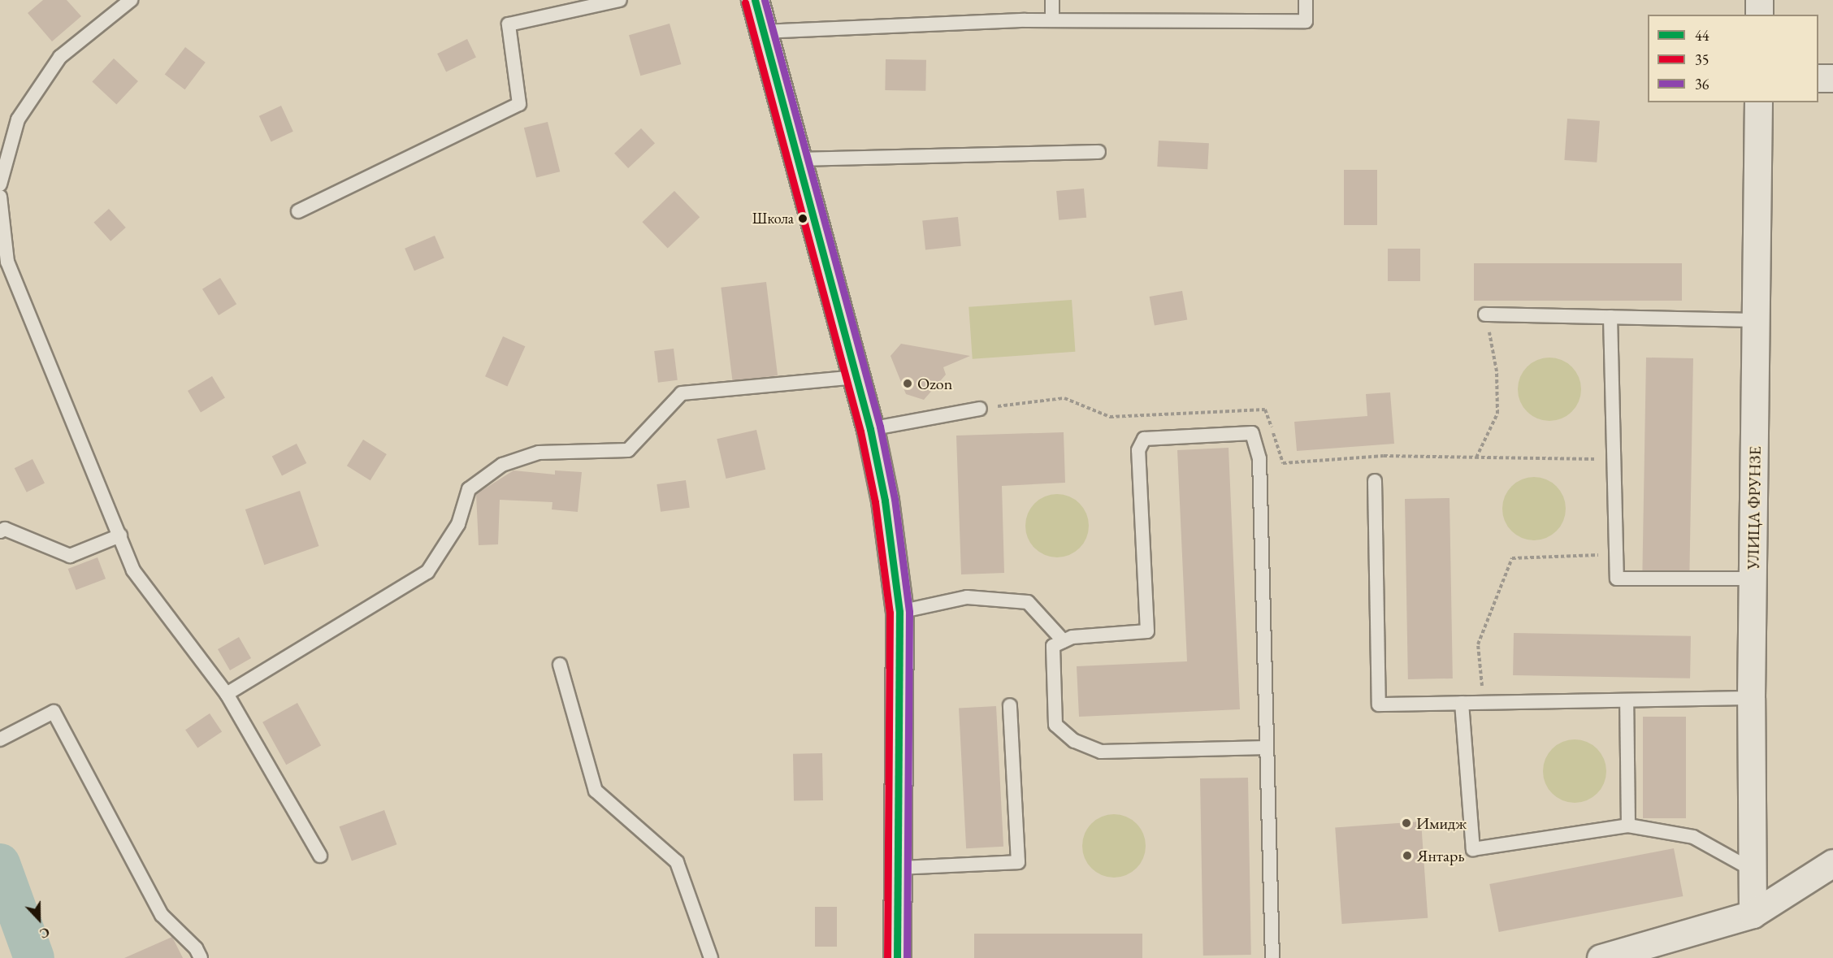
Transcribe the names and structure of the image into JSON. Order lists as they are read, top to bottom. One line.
{"streets":{"street":["УЛИЦА ФРУНЗЕ"]},"places":["Школа","Ozon","Имидж","Янтарь"],"lines":["transit line 44","transit line 36","transit line 35"],"legend":["44","35","36"],"north":"bottom"}
